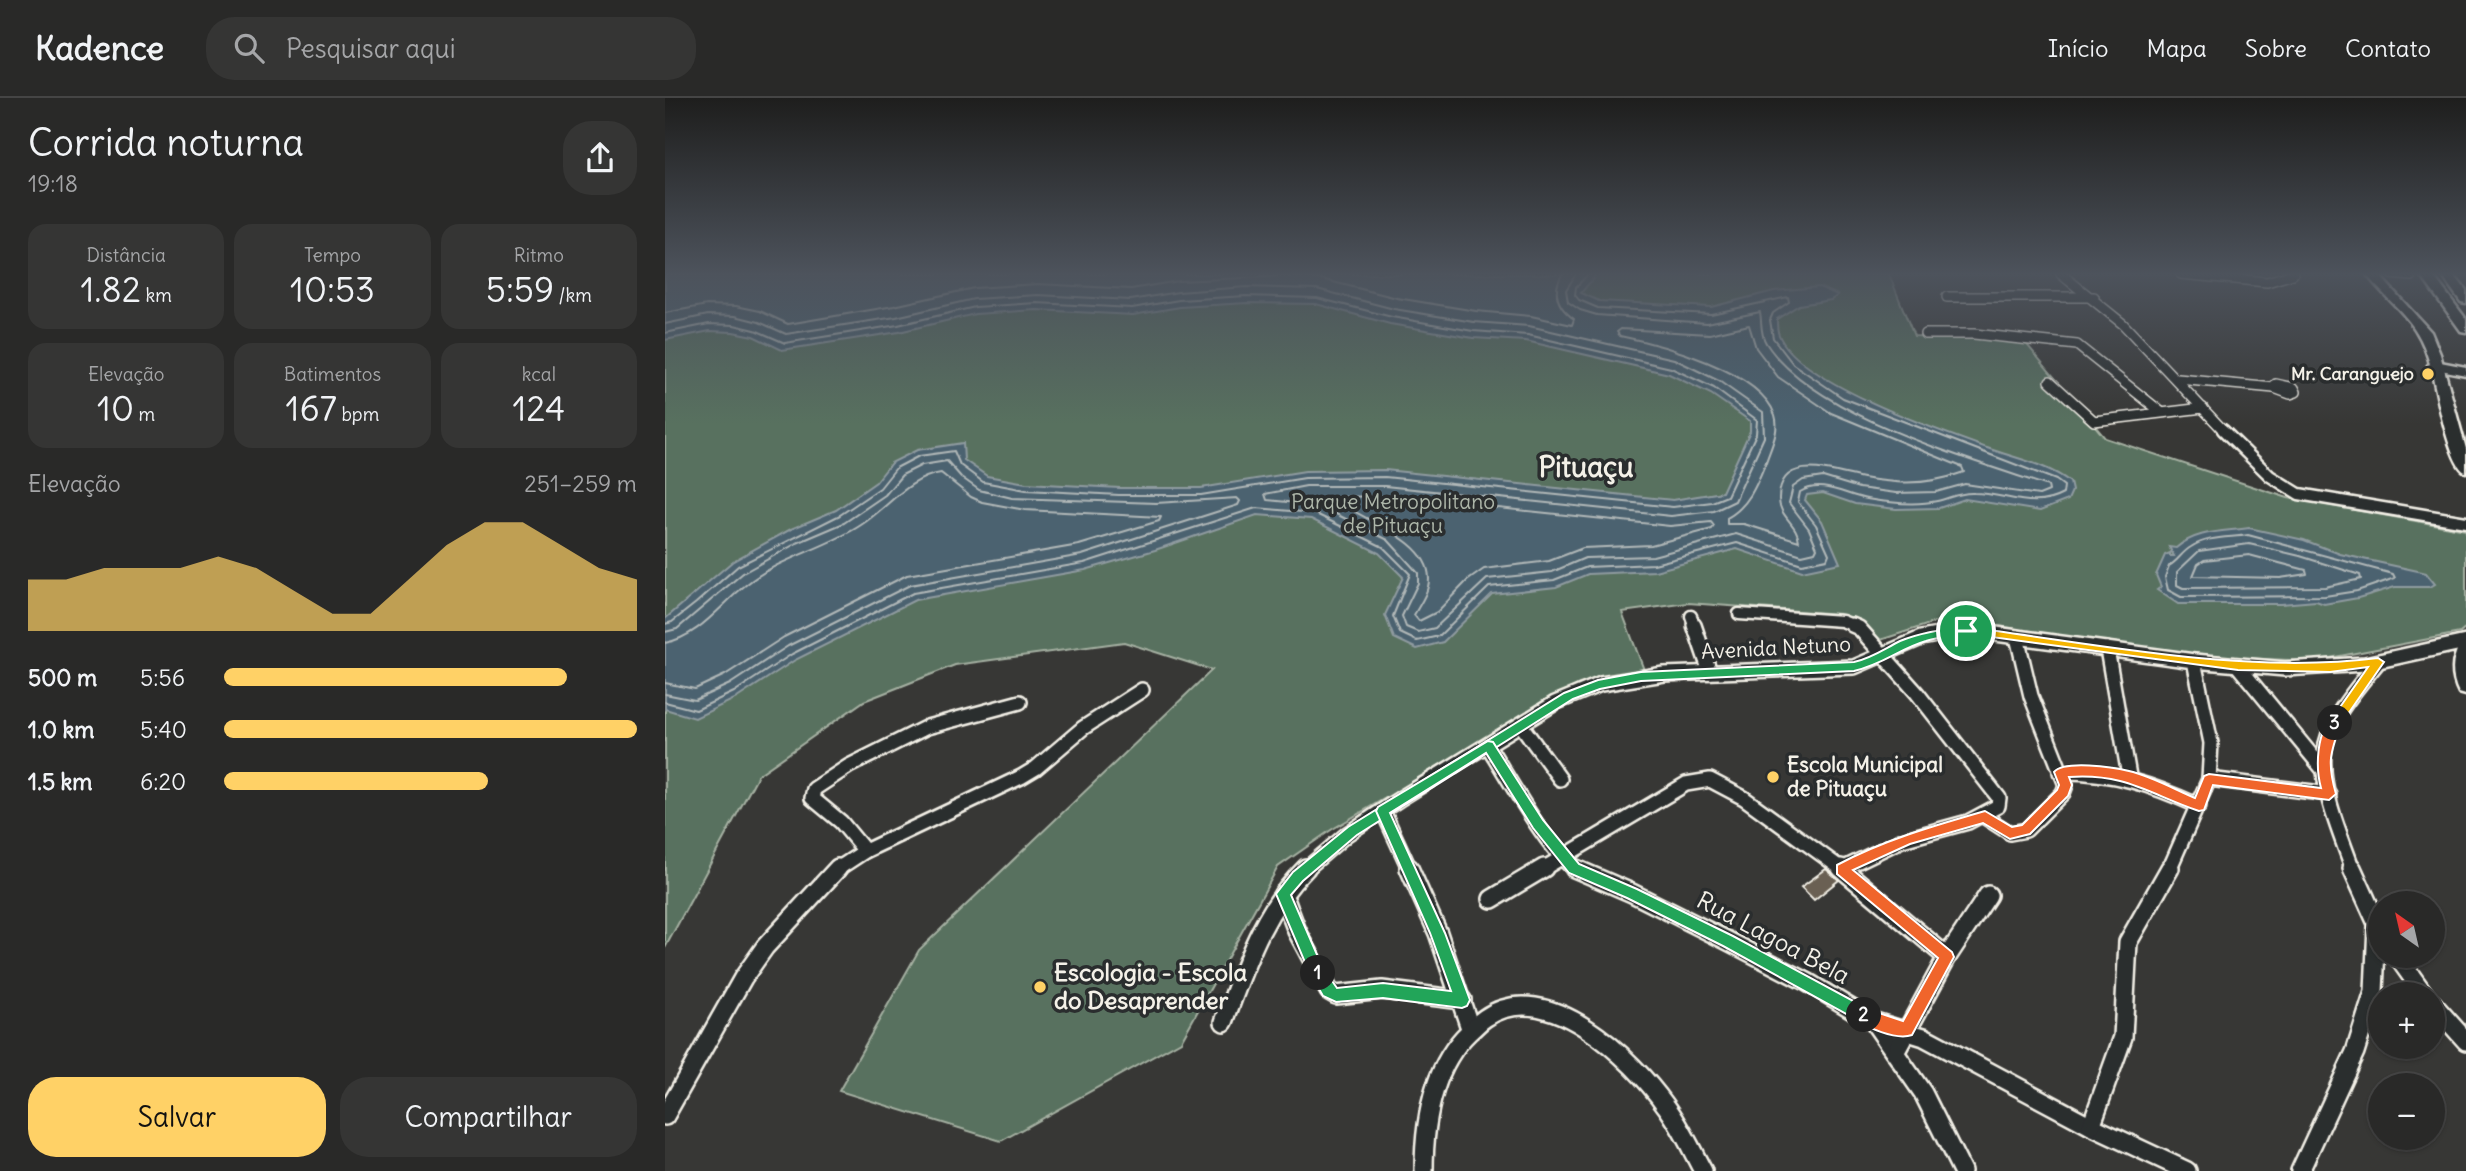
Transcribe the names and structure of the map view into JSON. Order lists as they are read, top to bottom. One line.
{"streets":{"street":["Avenida Netuno","Rua Lagoa Bela"]},"districts":["Pituaçu"],"parks":["Parque Metropolitano de Pituaçu"],"places":["Mr. Caranguejo","Escola Municipal de Pituaçu","Escologia - Escola do Desaprender"],"north":"top left","page":{"header":"Kadence","search":"Pesquisar aqui","nav":["Início","Mapa","Sobre","Contato"],"heading":["Corrida noturna","19:18"],"stats":[["Distância","1.82 km"],["Tempo","10:53"],["Ritmo","5:59 /km"],["Elevação","10 m"],["Batimentos","167 bpm"],["kcal","124"]],"chart":["Elevação","251–259 m"],"list":[{"name":"500 m","note":"5:56"},{"name":"1.0 km","note":"5:40"},{"name":"1.5 km","note":"6:20"}],"pins":["3","1","2"],"map_buttons":["+","−"],"buttons":["Salvar","Compartilhar"]}}
